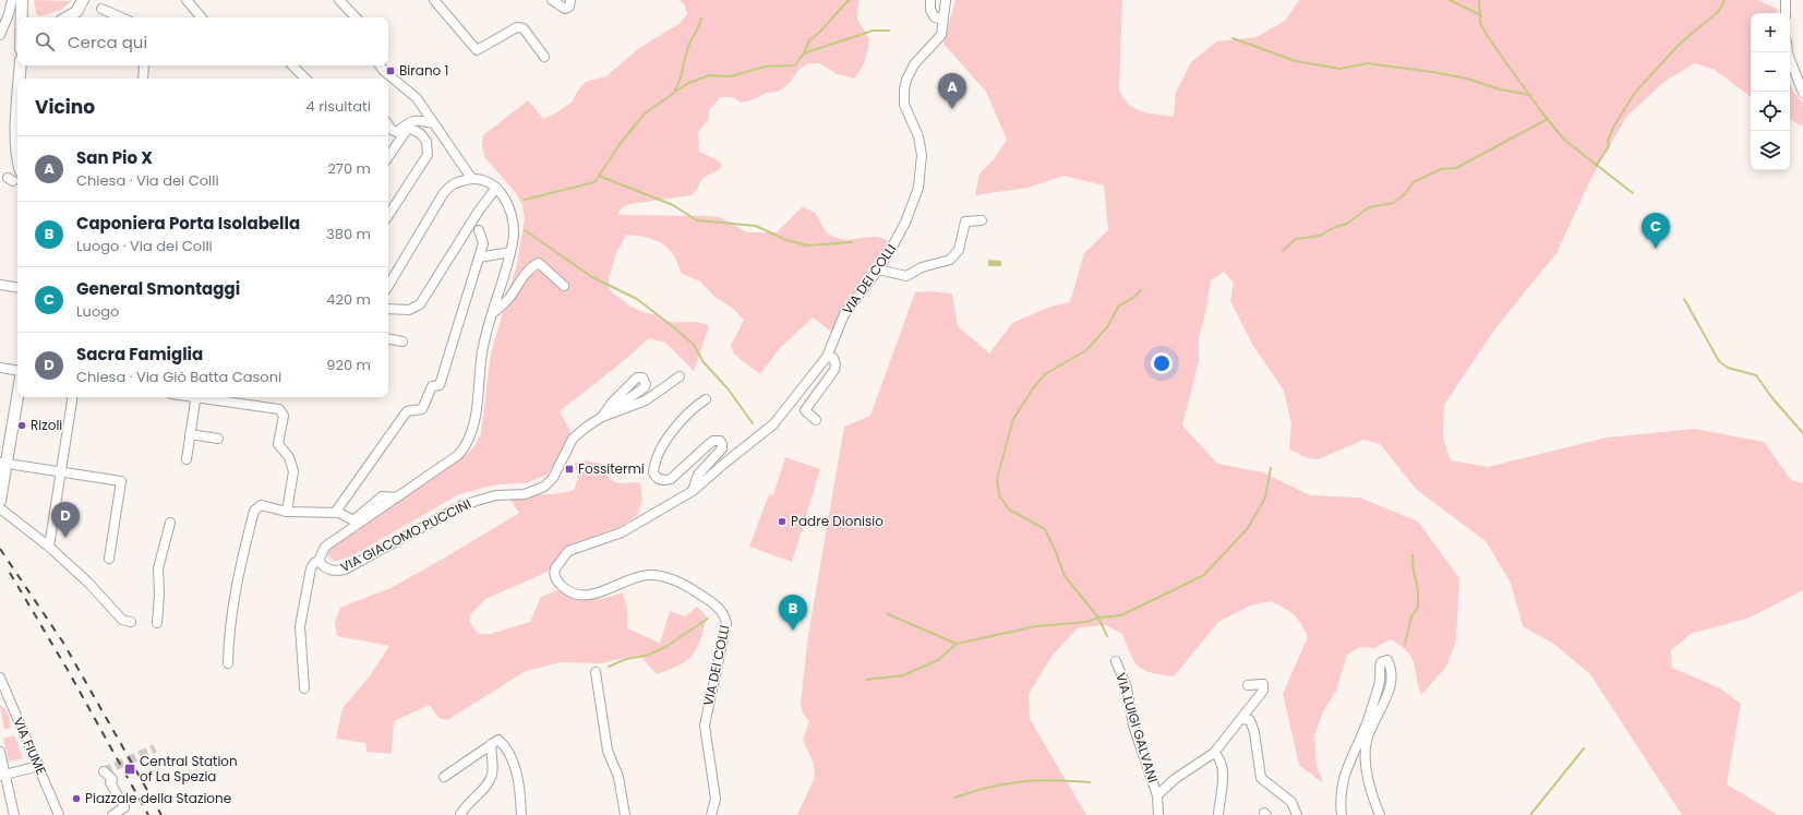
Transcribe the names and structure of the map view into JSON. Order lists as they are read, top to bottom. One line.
{"streets":{"street":["VIA DEI COLLI","VIA GIACOMO PUCCINI","VIA LUIGI GALVANI","VIA FIUME"]},"places":{"transit":["Birano 1","Fossitermi","Central Station of La Spezia"],"other":["Rizoli","Padre Dionisio","Piazzale della Stazione"]},"page":{"map_buttons":["+","−"],"search":"Cerca qui","pins":["A","C","D","B"],"heading":["Vicino","4 risultati"],"list":[{"mark":"A","name":"San Pio X","note":"Chiesa · Via dei Colli","value":"270 m"},{"mark":"B","name":"Caponiera Porta Isolabella","note":"Luogo · Via dei Colli","value":"380 m"},{"mark":"C","name":"General Smontaggi","note":"Luogo","value":"420 m"},{"mark":"D","name":"Sacra Famiglia","note":"Chiesa · Via Giò Batta Casoni","value":"920 m"}]}}
